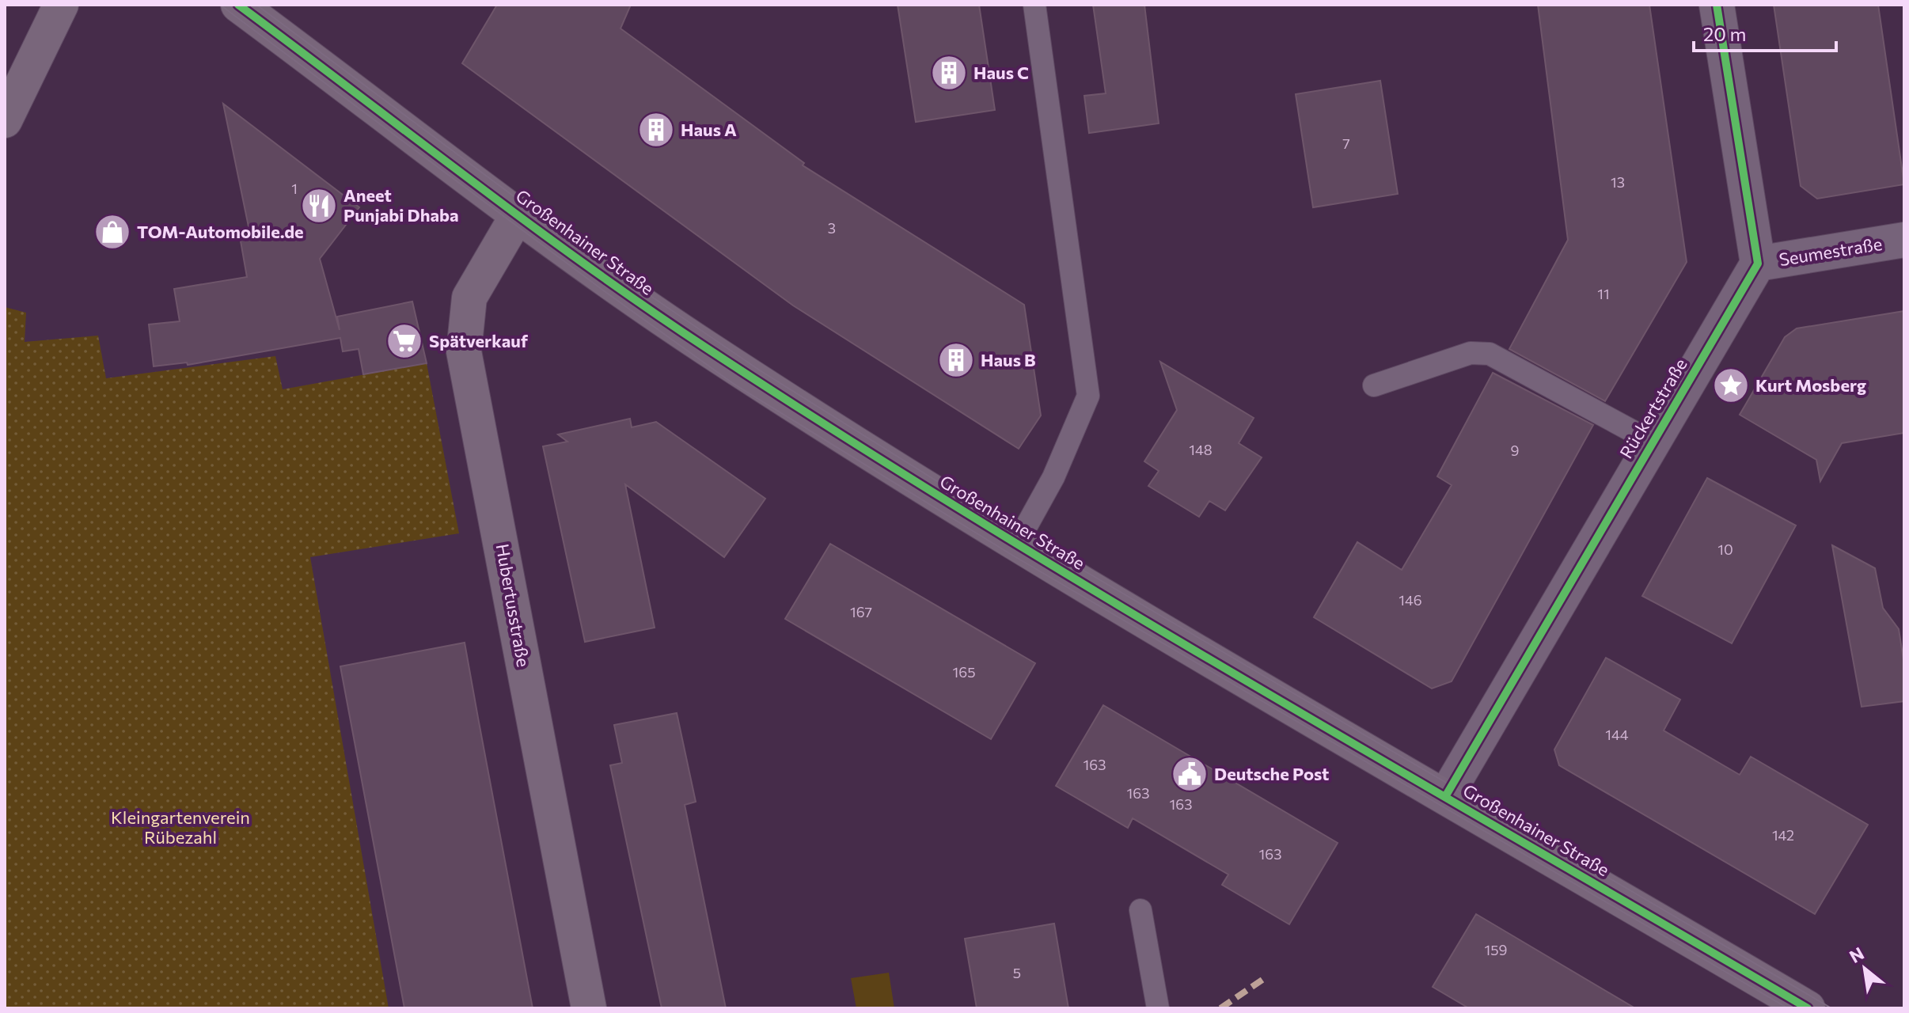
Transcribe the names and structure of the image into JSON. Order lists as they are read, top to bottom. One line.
{"streets":{"main road":["Großenhainer Straße","Hubertusstraße"],"street":["Seumestraße","Rückertstraße"]},"crossings":[["Großenhainer Straße","Rückertstraße"],["Großenhainer Straße","Hubertusstraße"],["Seumestraße","Rückertstraße"]],"parks":["Kleingartenverein Rübezahl"],"places":{"building":["Haus C","Haus A","Haus B"],"restaurant":["Aneet Punjabi Dhaba"],"shop":["TOM-Automobile.de"],"supermarket":["Spätverkauf"],"place":["Kurt Mosberg"],"public building":["Deutsche Post"]},"house_numbers":["7","13","1","3","11","148","9","10","146","167","165","144","163","163","163","142","163","159","5"],"scale_bar":"20 m","north":"top left"}
